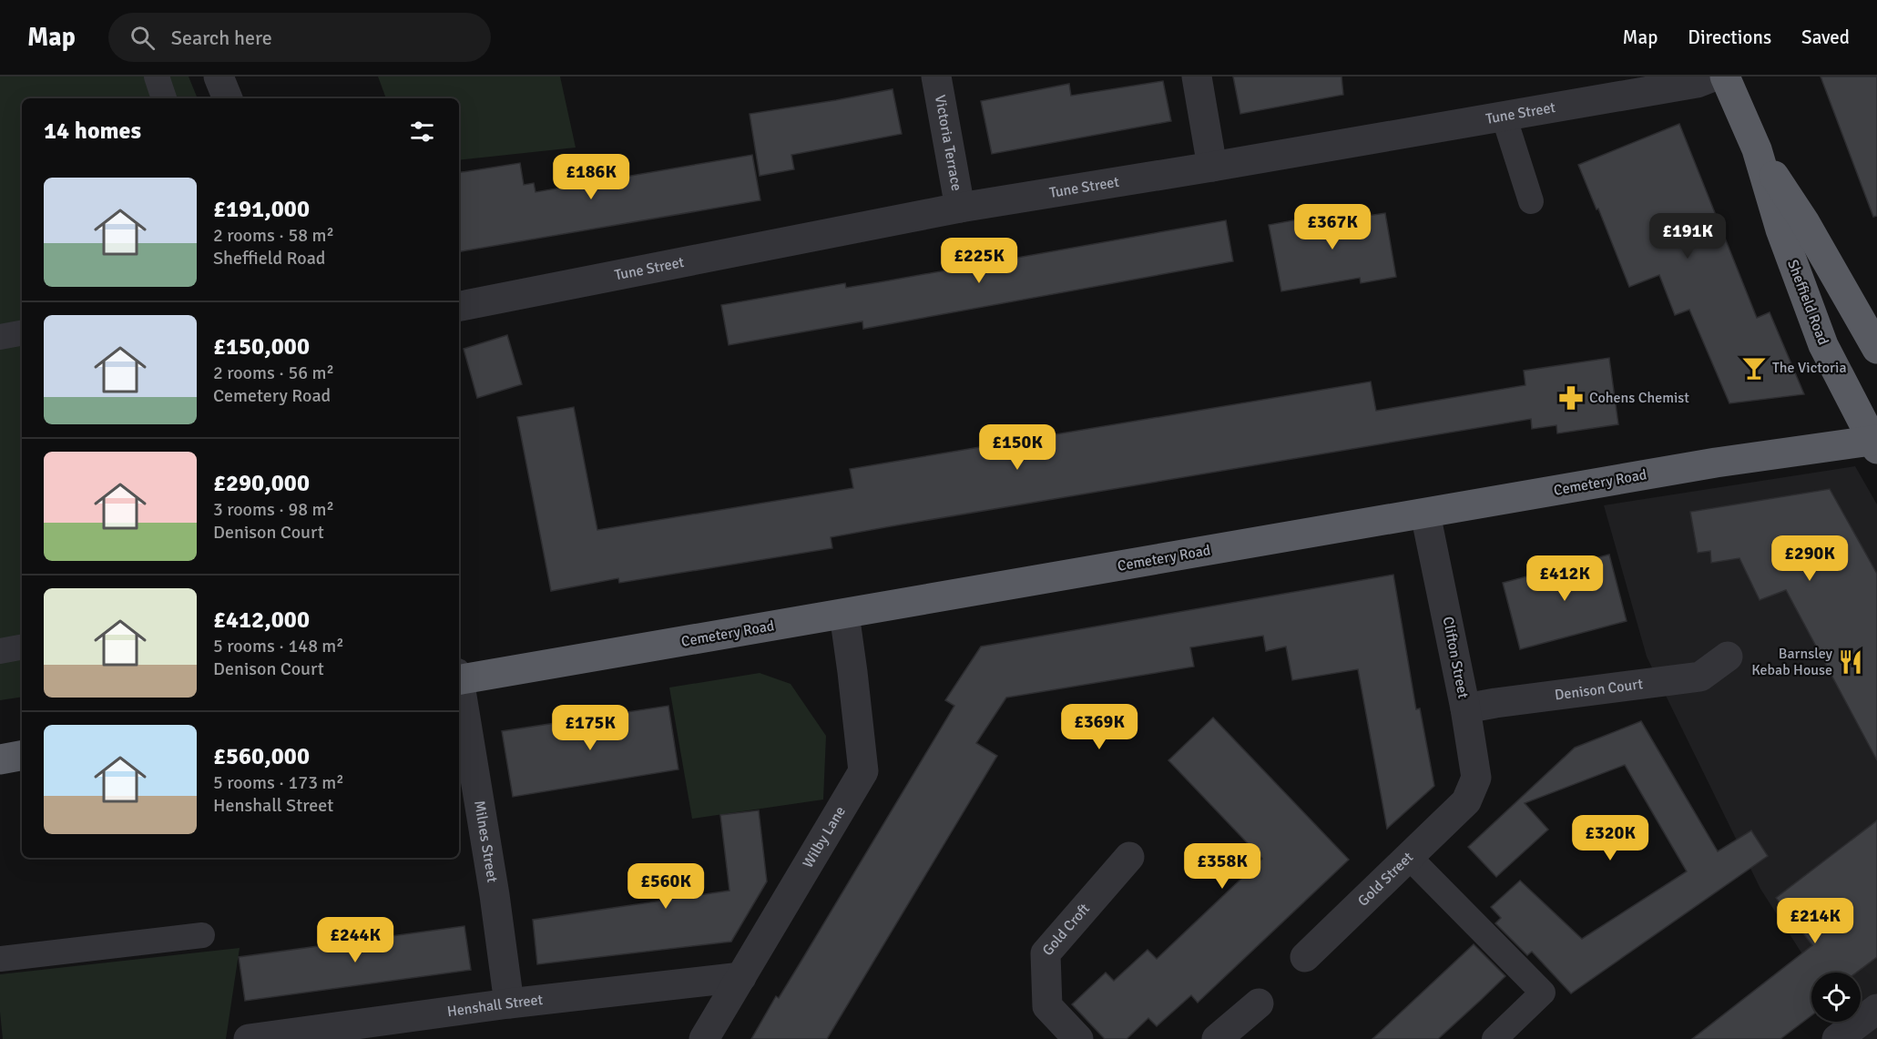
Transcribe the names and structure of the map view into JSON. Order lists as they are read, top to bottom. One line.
{"streets":{"highway":["Sheffield Road","Cemetery Road"],"street":["Tune Street","Victoria Terrace","Clifton Street","Denison Court","Wilby Lane","Milnes Street","Gold Street","Gold Croft","Henshall Street"]},"crossings":[["Tune Street","Victoria Terrace"],["Sheffield Road","Cemetery Road"],["Cemetery Road","Clifton Street"],["Cemetery Road","Wilby Lane"],["Clifton Street","Denison Court"],["Clifton Street","Gold Street"],["Wilby Lane","Henshall Street"],["Milnes Street","Henshall Street"]],"places":{"bar":["The Victoria"],"pharmacy":["Cohens Chemist"],"restaurant":["Barnsley Kebab House"]},"page":{"header":"Map","search":"Search here","nav":["Map","Directions","Saved"],"heading":"14 homes","price":["£186K","£367K","£191K","£225K","£150K","£290K","£412K","£369K","£175K","£320K","£358K","£560K","£214K","£244K"],"list":[{"name":"£191,000","note":"2 rooms · 58 m² · Sheffield Road"},{"name":"£150,000","note":"2 rooms · 56 m² · Cemetery Road"},{"name":"£290,000","note":"3 rooms · 98 m² · Denison Court"},{"name":"£412,000","note":"5 rooms · 148 m² · Denison Court"},{"name":"£560,000","note":"5 rooms · 173 m² · Henshall Street"}]}}
